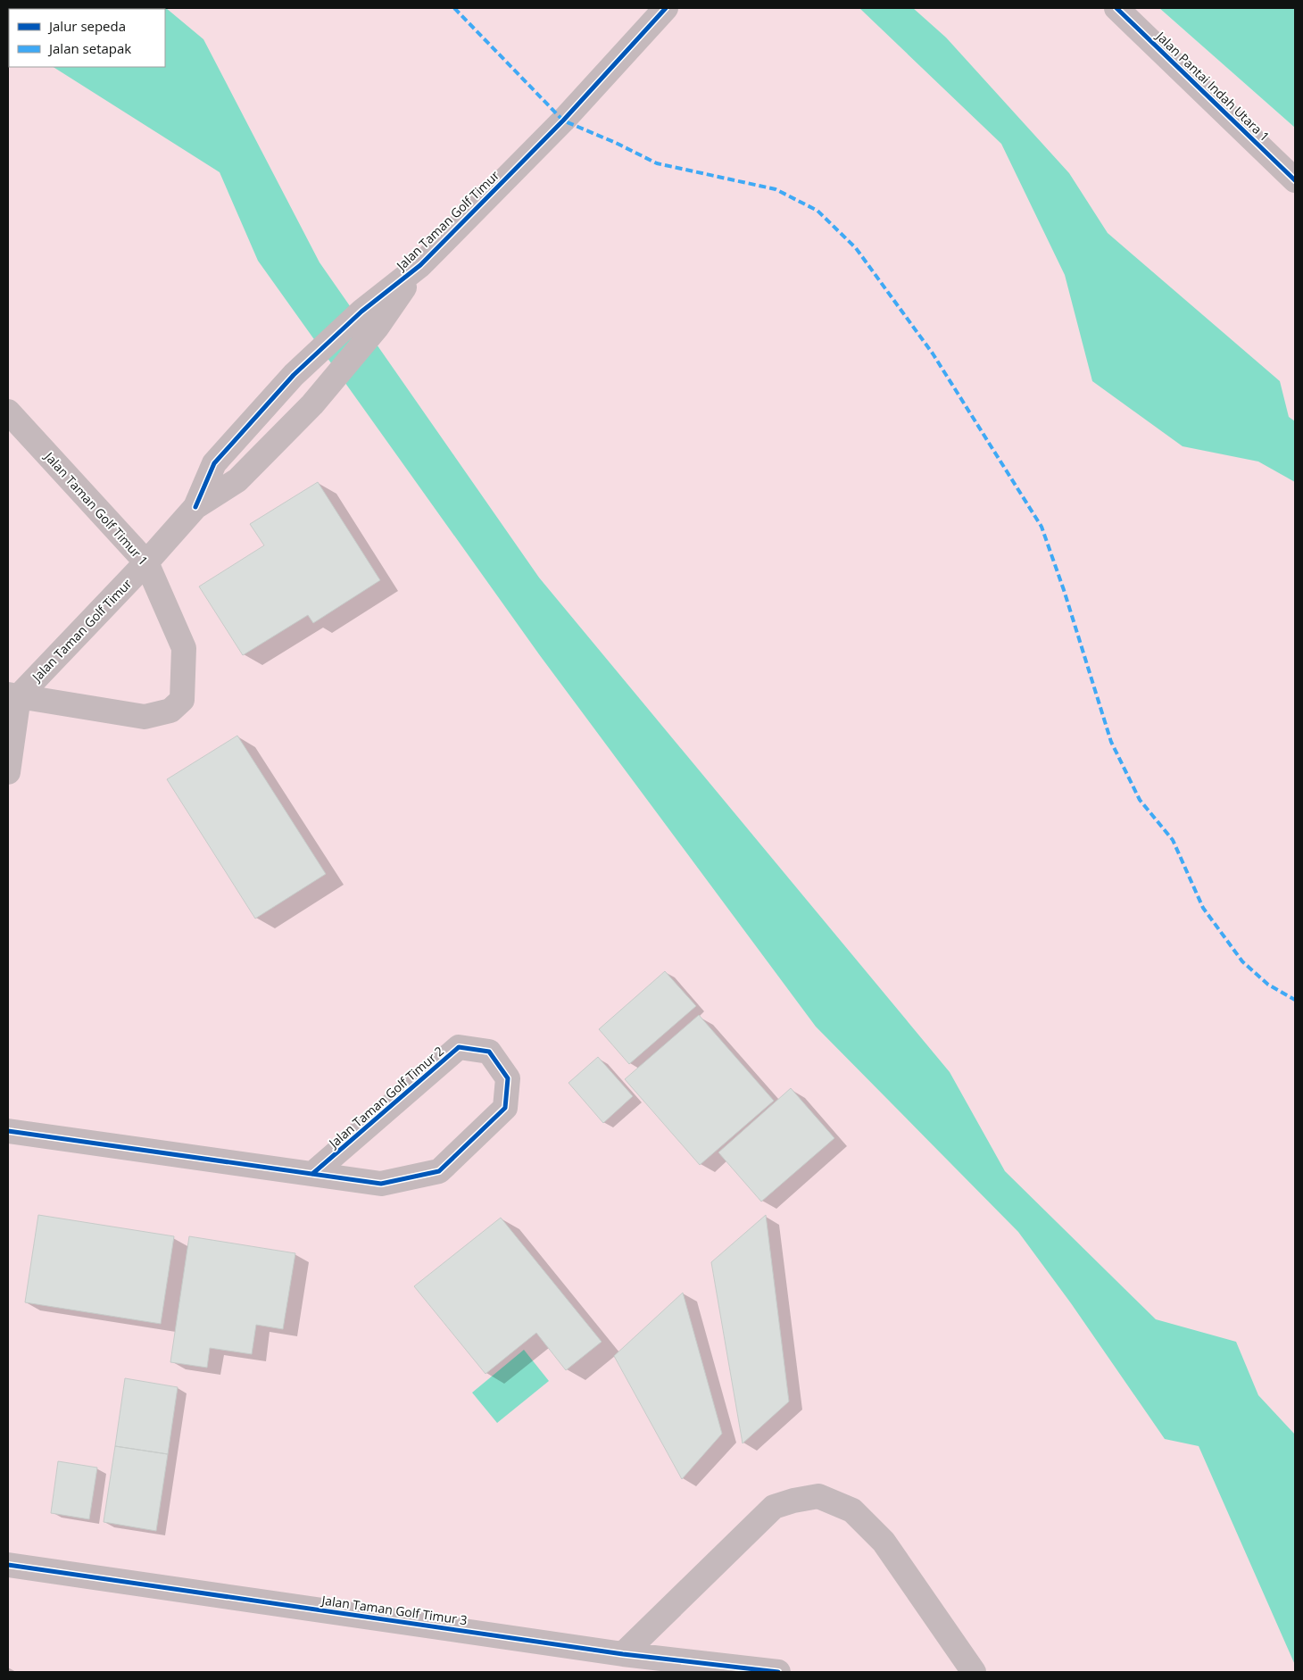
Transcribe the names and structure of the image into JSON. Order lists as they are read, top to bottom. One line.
{"streets":{"street":["Jalan Pantai Indah Utara 1","Jalan Taman Golf Timur","Jalan Taman Golf Timur 1","Jalan Taman Golf Timur 2","Jalan Taman Golf Timur 3"]},"crossings":[["Jalan Taman Golf Timur","Jalan Taman Golf Timur 1"]],"legend":["Jalur sepeda","Jalan setapak"]}
